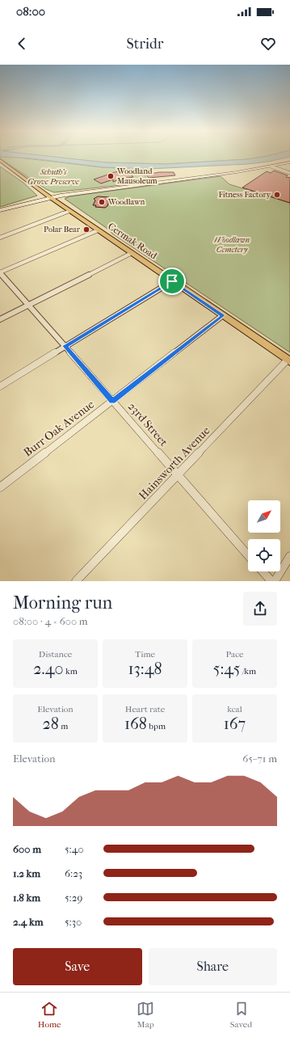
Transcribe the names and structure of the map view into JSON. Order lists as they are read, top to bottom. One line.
{"streets":{"main road":["Cermak Road"],"street":["23rd Street","Burr Oak Avenue","Hainsworth Avenue"]},"crossings":[["Cermak Road","Burr Oak Avenue"],["Cermak Road","Hainsworth Avenue"],["23rd Street","Burr Oak Avenue"],["23rd Street","Hainsworth Avenue"]],"parks":["Schuth's Grove Preserve","Woodlawn Cemetery"],"places":["Woodland Mausoleum","Fitness Factory","Woodlawn","Polar Bear"],"north":"top right","page":{"status":"08:00","header":"Stridr","heading":["Morning run","08:00 · 4 × 600 m"],"stats":[["Distance","2.40 km"],["Time","13:48"],["Pace","5:45 /km"],["Elevation","28 m"],["Heart rate","168 bpm"],["kcal","167"]],"chart":["Elevation","65–71 m"],"list":[{"name":"600 m","note":"5:40"},{"name":"1.2 km","note":"6:23"},{"name":"1.8 km","note":"5:29"},{"name":"2.4 km","note":"5:30"}],"buttons":["Save","Share"],"tabs":["Home","Map","Saved"]}}
